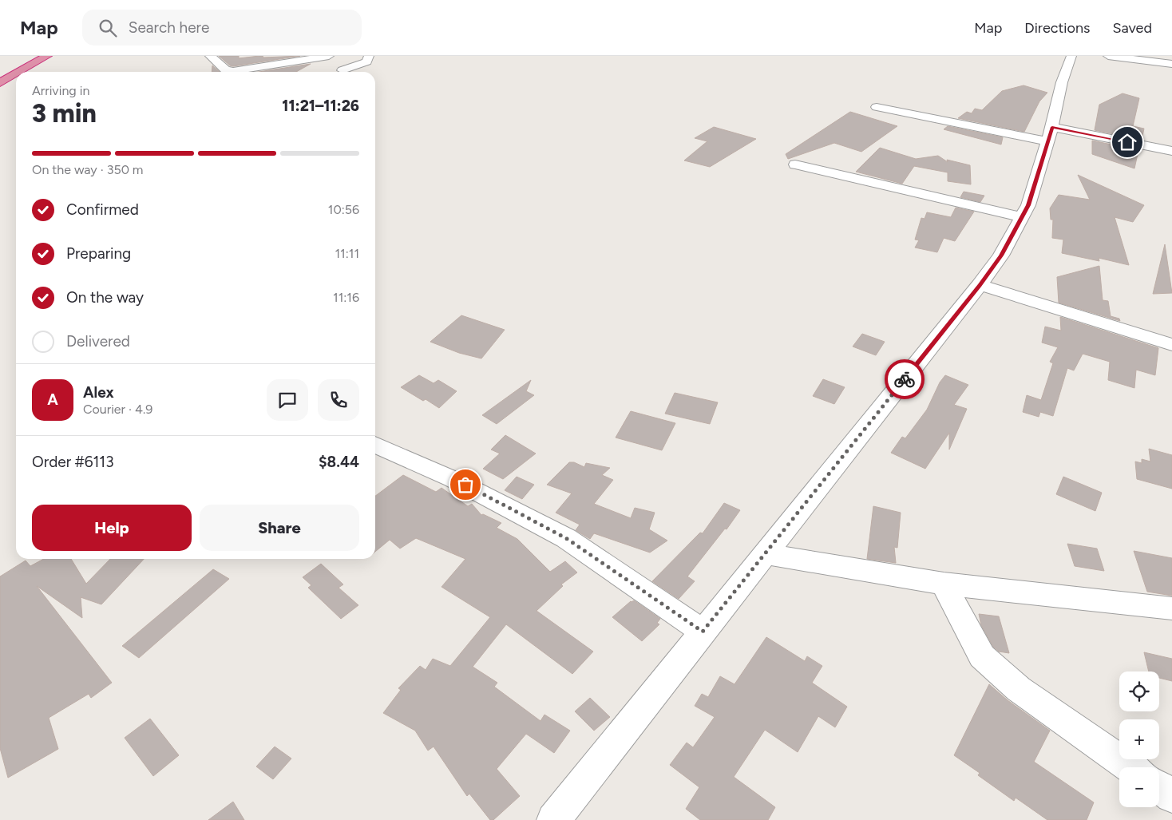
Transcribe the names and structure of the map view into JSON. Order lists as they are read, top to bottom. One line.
{"page":{"header":"Map","search":"Search here","nav":["Map","Directions","Saved"],"heading":["3 min","Arriving in","11:21–11:26"],"panel":["Alex","Courier · 4.9","Order #6113","$8.44"],"bar":"On the way · 350 m","list":[["Confirmed","10:56"],["Preparing","11:11"],["On the way","11:16"],"Delivered"],"round":"A","buttons":["Help","Share"],"map_buttons":["+","−"]}}
